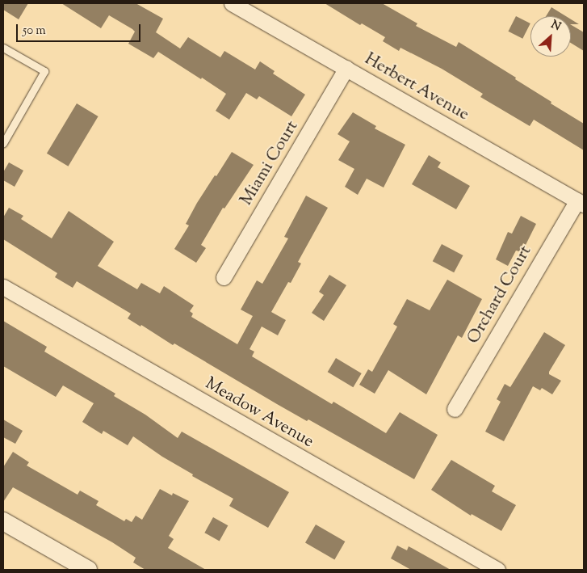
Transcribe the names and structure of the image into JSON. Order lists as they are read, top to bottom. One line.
{"streets":{"street":["Herbert Avenue","Miami Court","Orchard Court","Meadow Avenue"]},"crossings":[["Herbert Avenue","Miami Court"],["Herbert Avenue","Orchard Court"]],"scale_bar":"50 m","north":"top right"}
